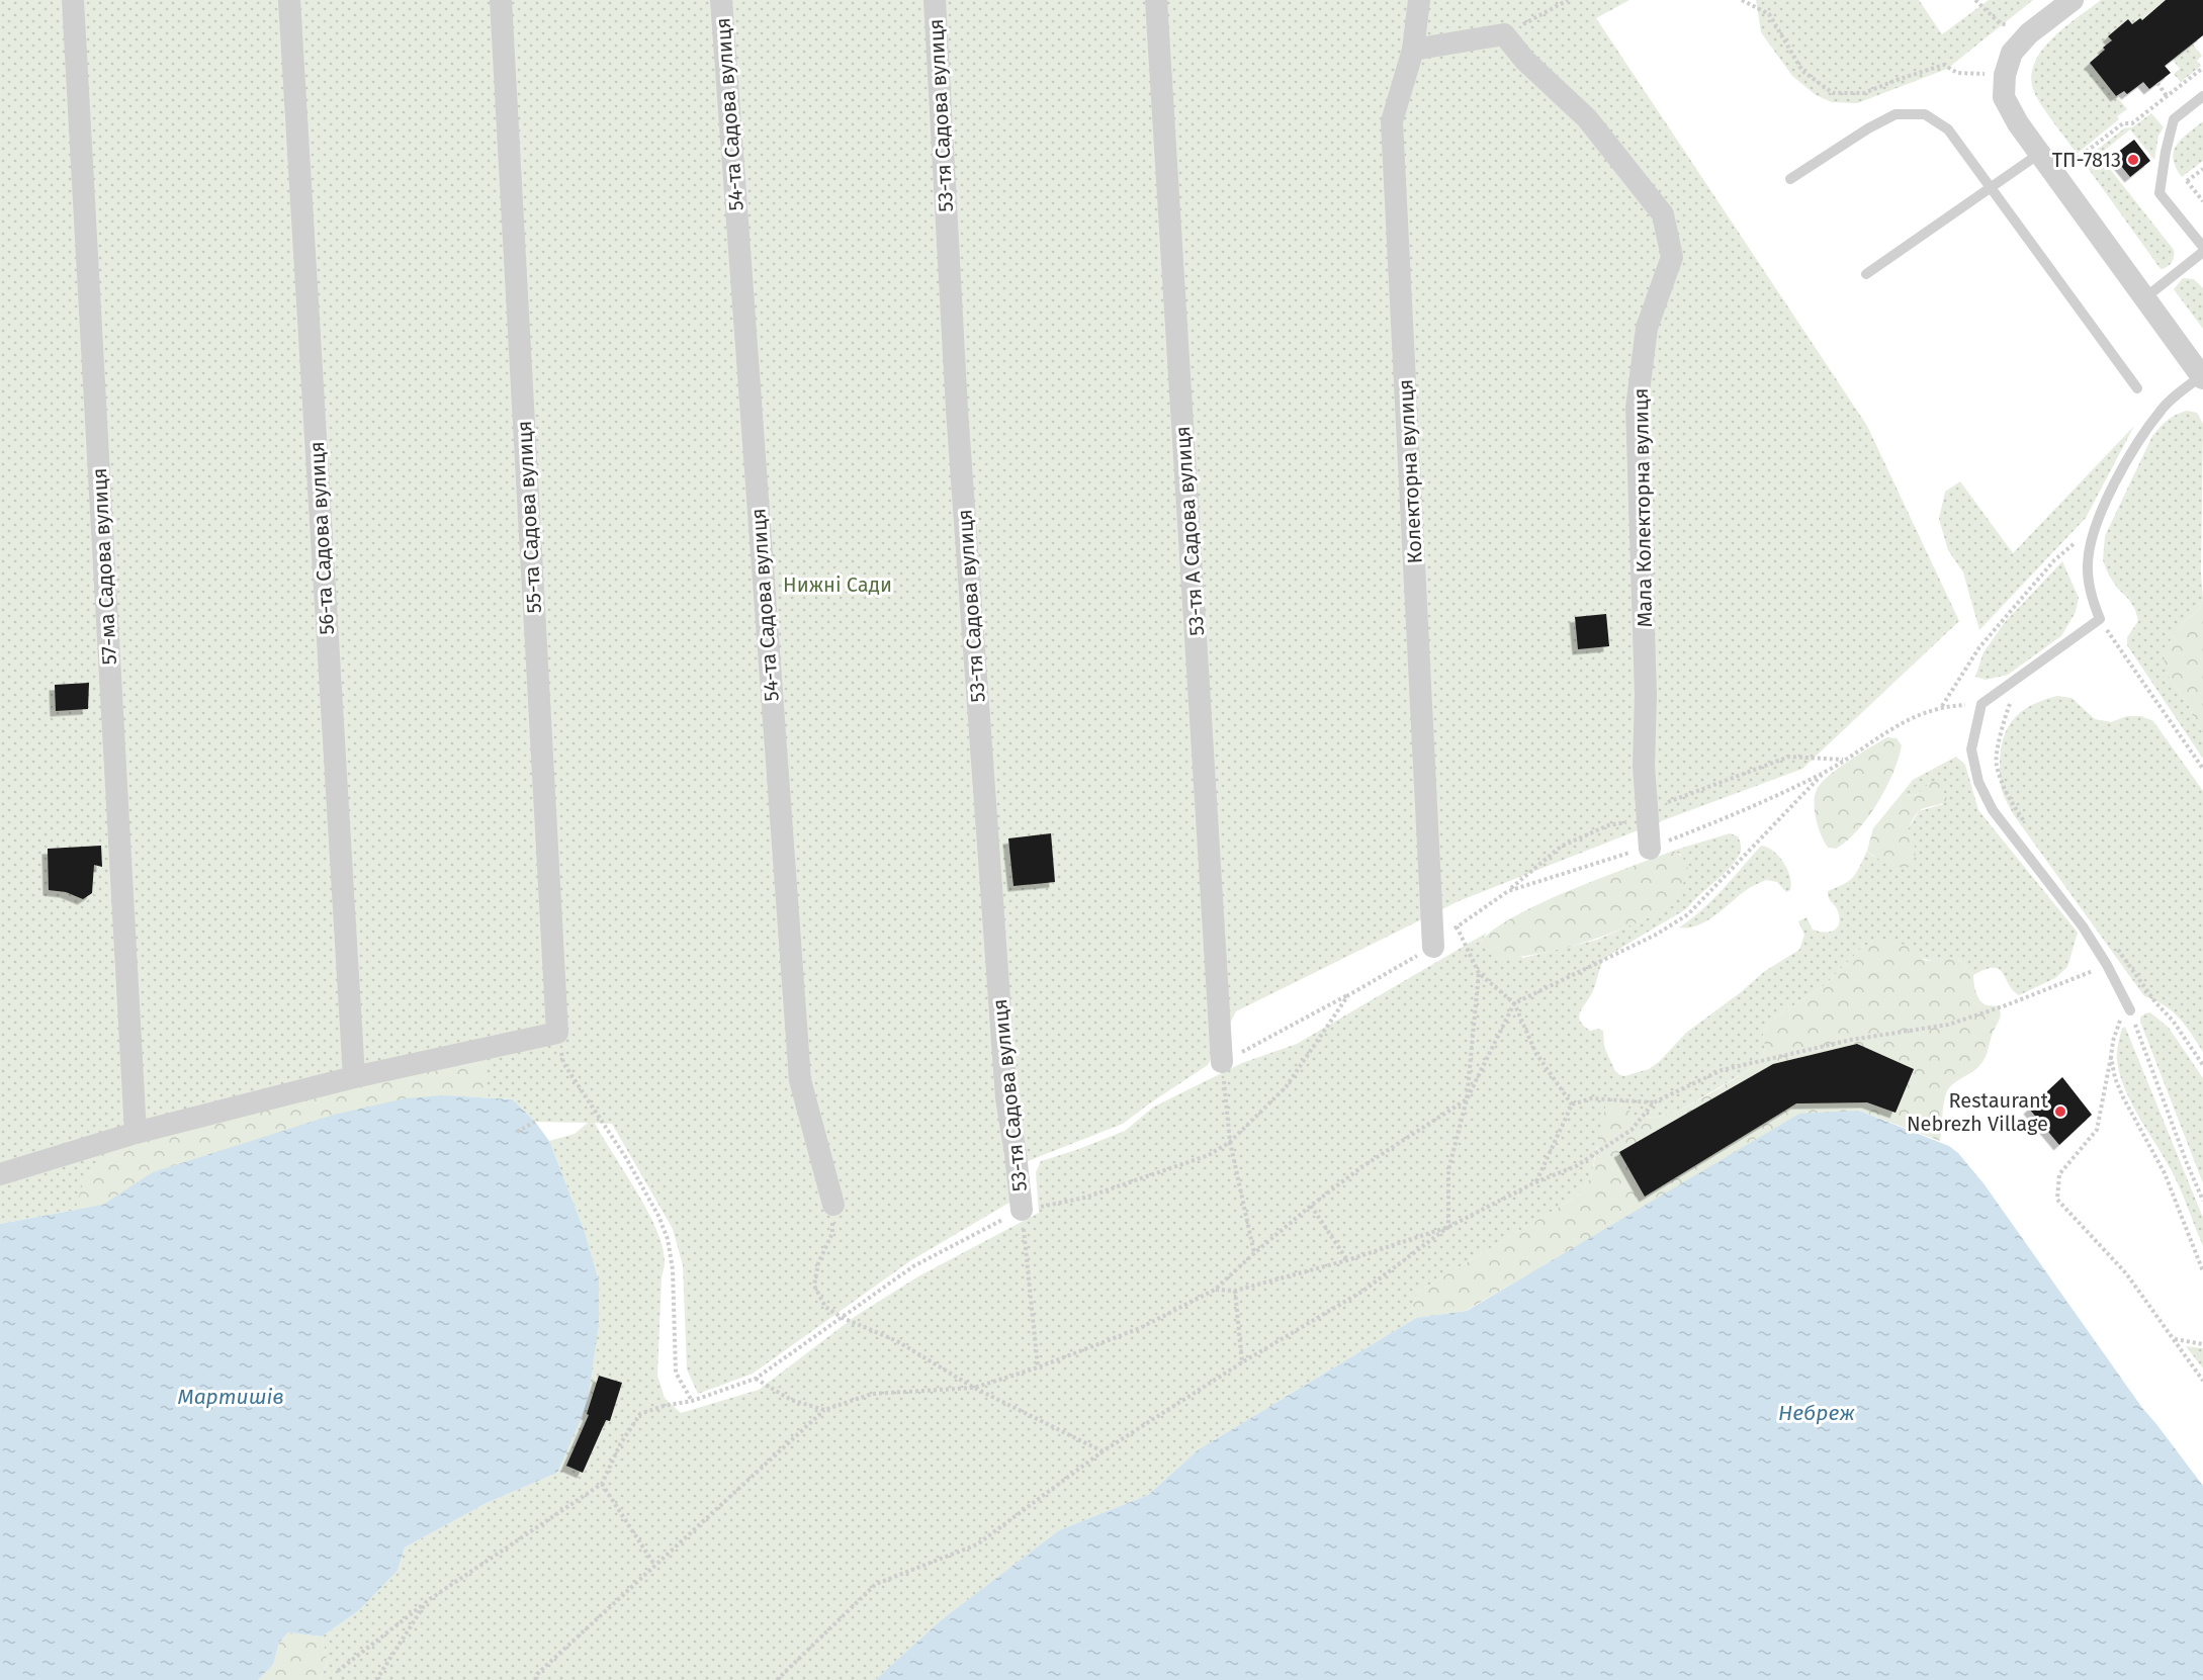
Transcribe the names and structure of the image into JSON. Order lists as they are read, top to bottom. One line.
{"streets":{"street":["54-та Садова вулиця","53-тя Садова вулиця","Колекторна вулиця","Мала Колекторна вулиця","55-та Садова вулиця","53-тя А Садова вулиця","56-та Садова вулиця","57-ма Садова вулиця"]},"water":["Мартишів","Небреж"],"parks":["Нижні Сади"],"places":["ТП-7813","Restaurant Nebrezh Village"]}
